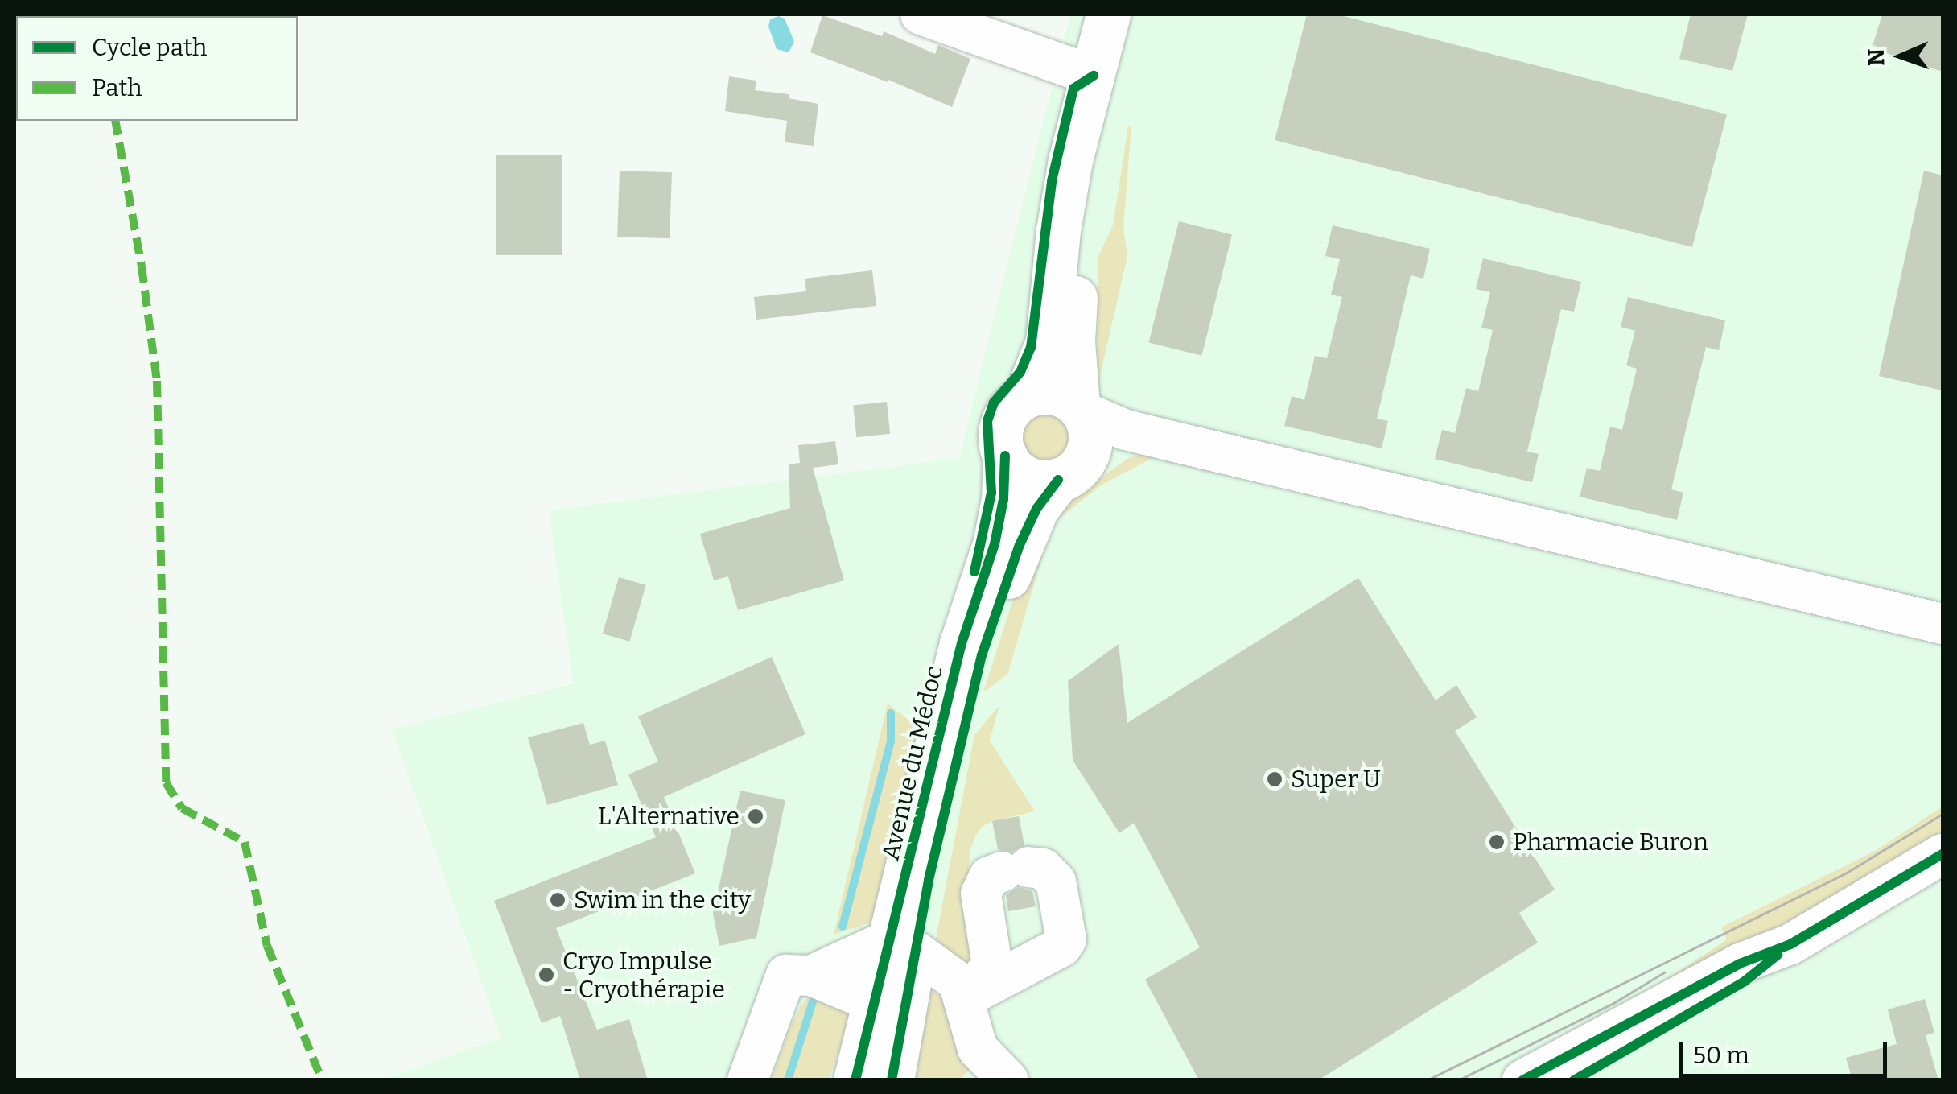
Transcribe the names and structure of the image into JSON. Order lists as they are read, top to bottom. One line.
{"streets":{"main road":["Avenue du Médoc"]},"places":["Super U","L'Alternative","Pharmacie Buron","Swim in the city","Cryo Impulse - Cryothérapie"],"legend":["Cycle path","Path"],"scale_bar":"50 m","north":"left"}
